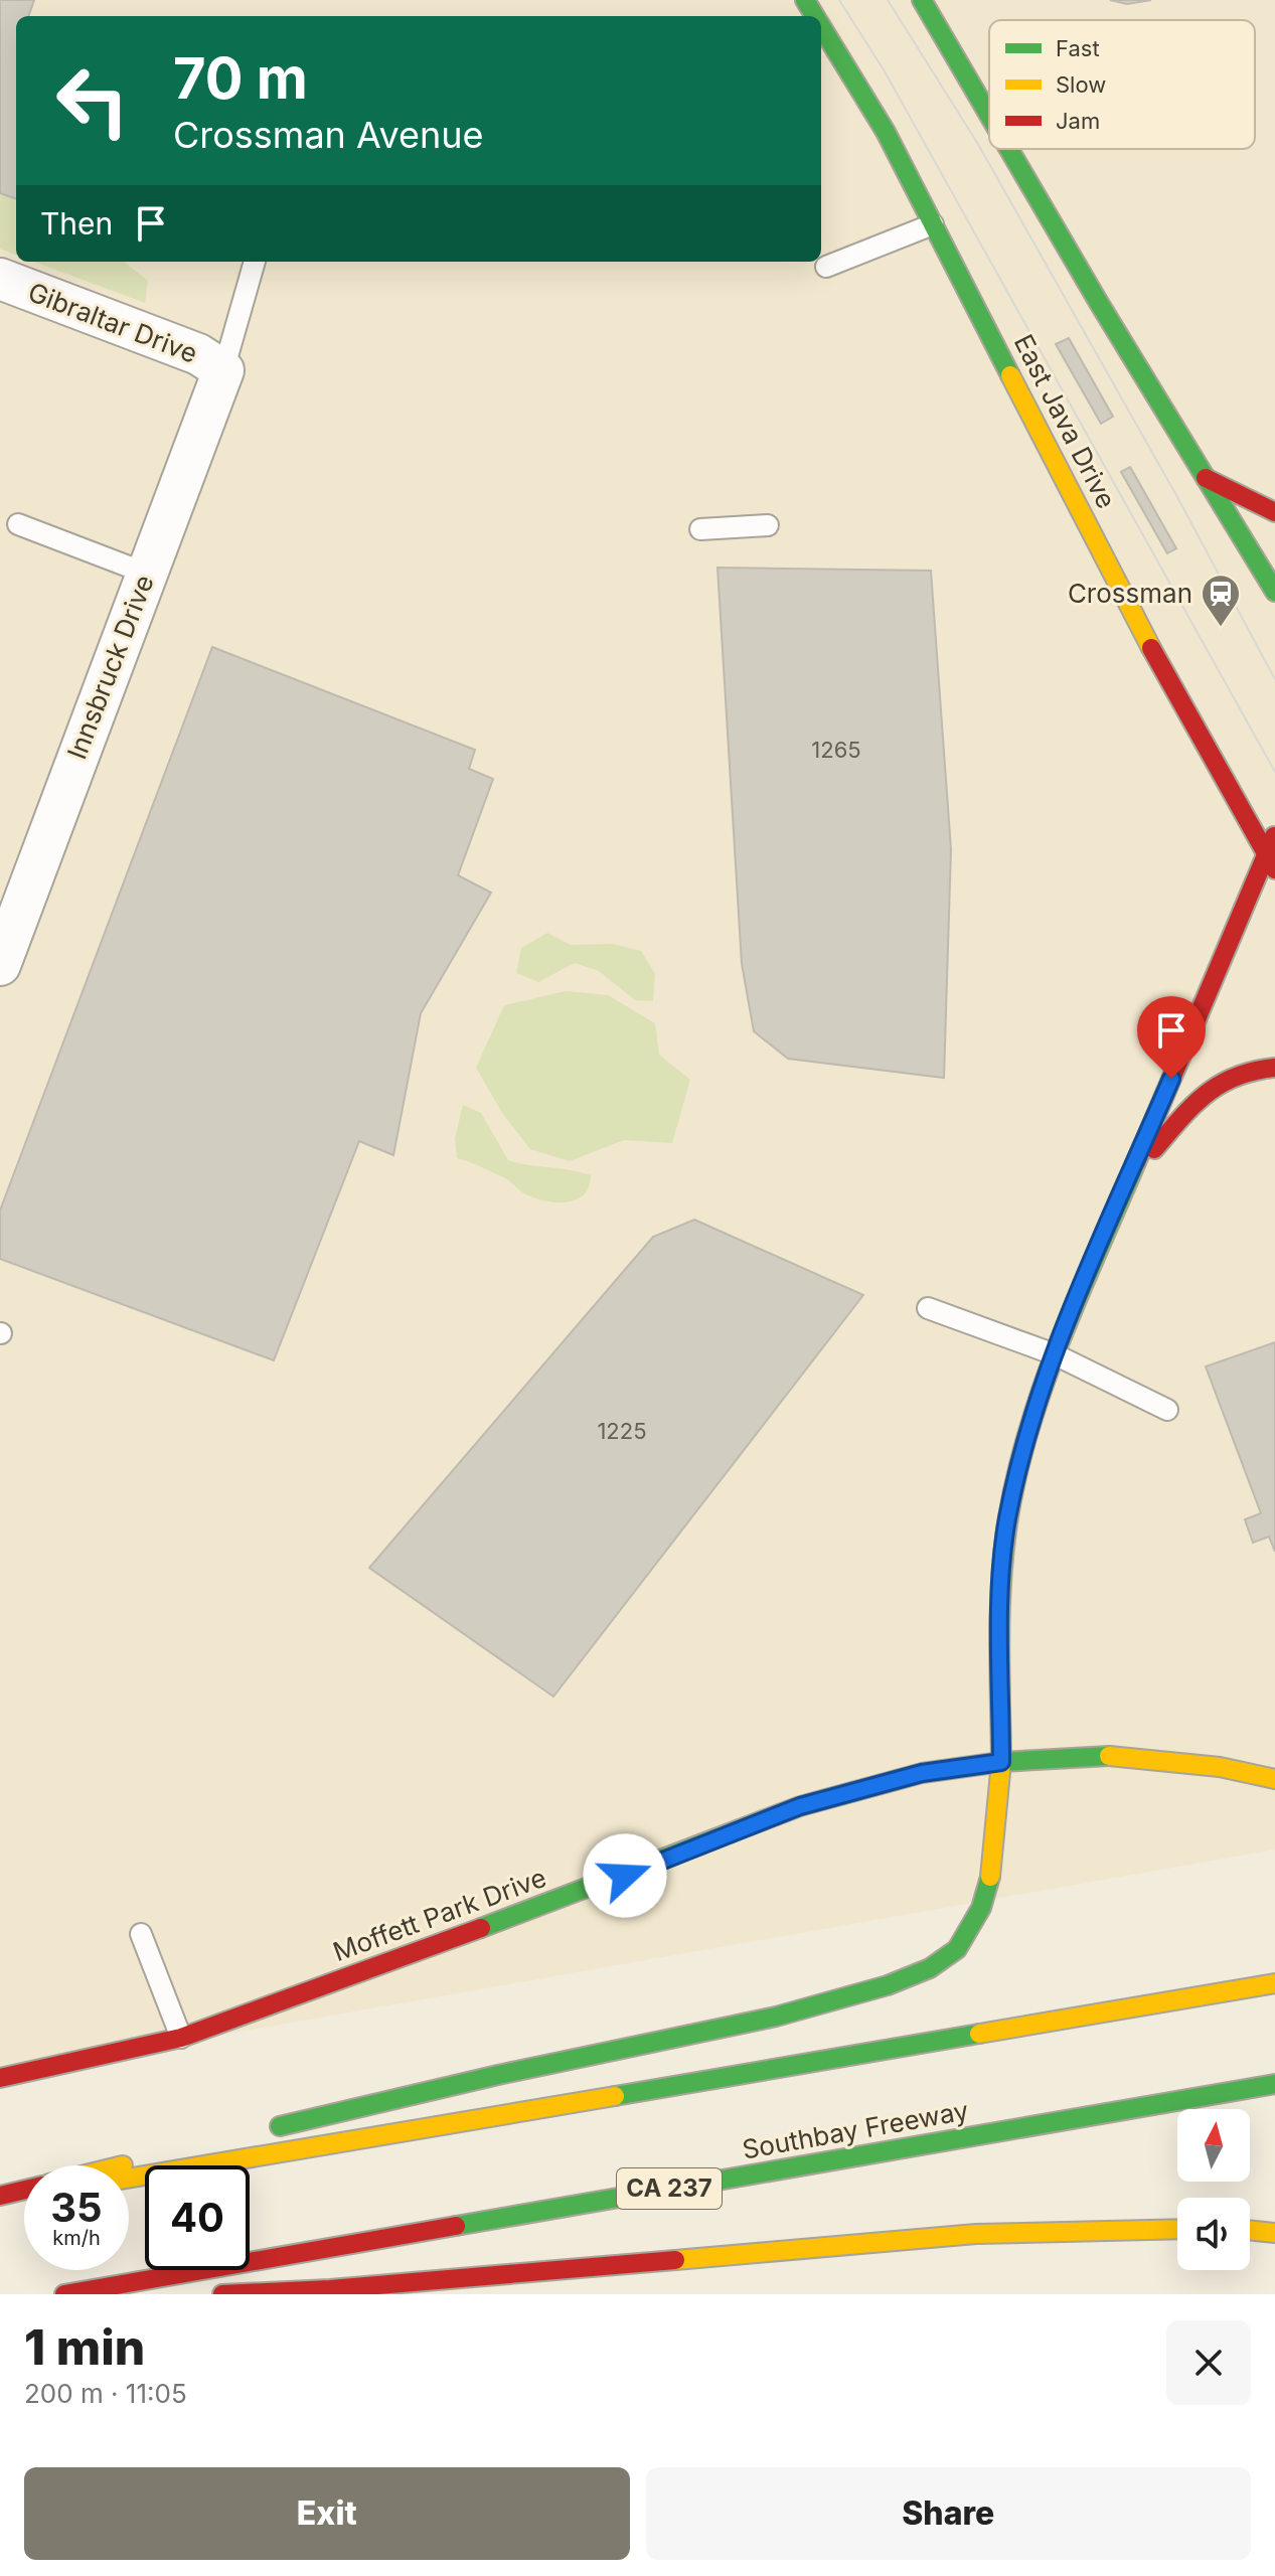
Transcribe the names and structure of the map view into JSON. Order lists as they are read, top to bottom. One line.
{"streets":{"main road":["East Java Drive","Moffett Park Drive","Southbay Freeway","CA 237"],"street":["Gibraltar Drive","Innsbruck Drive"]},"crossings":[["Gibraltar Drive","Innsbruck Drive"]],"places":{"station":["Crossman"]},"house_numbers":["1265","1225"],"legend":["Fast","Slow","Jam"],"north":"top","page":{"turn":["70 m","Crossman Avenue"],"then":"Then","speed":"35 km/h","limit":"40","heading":["1 min","200 m · 11:05"],"buttons":["Exit","Share"]}}
